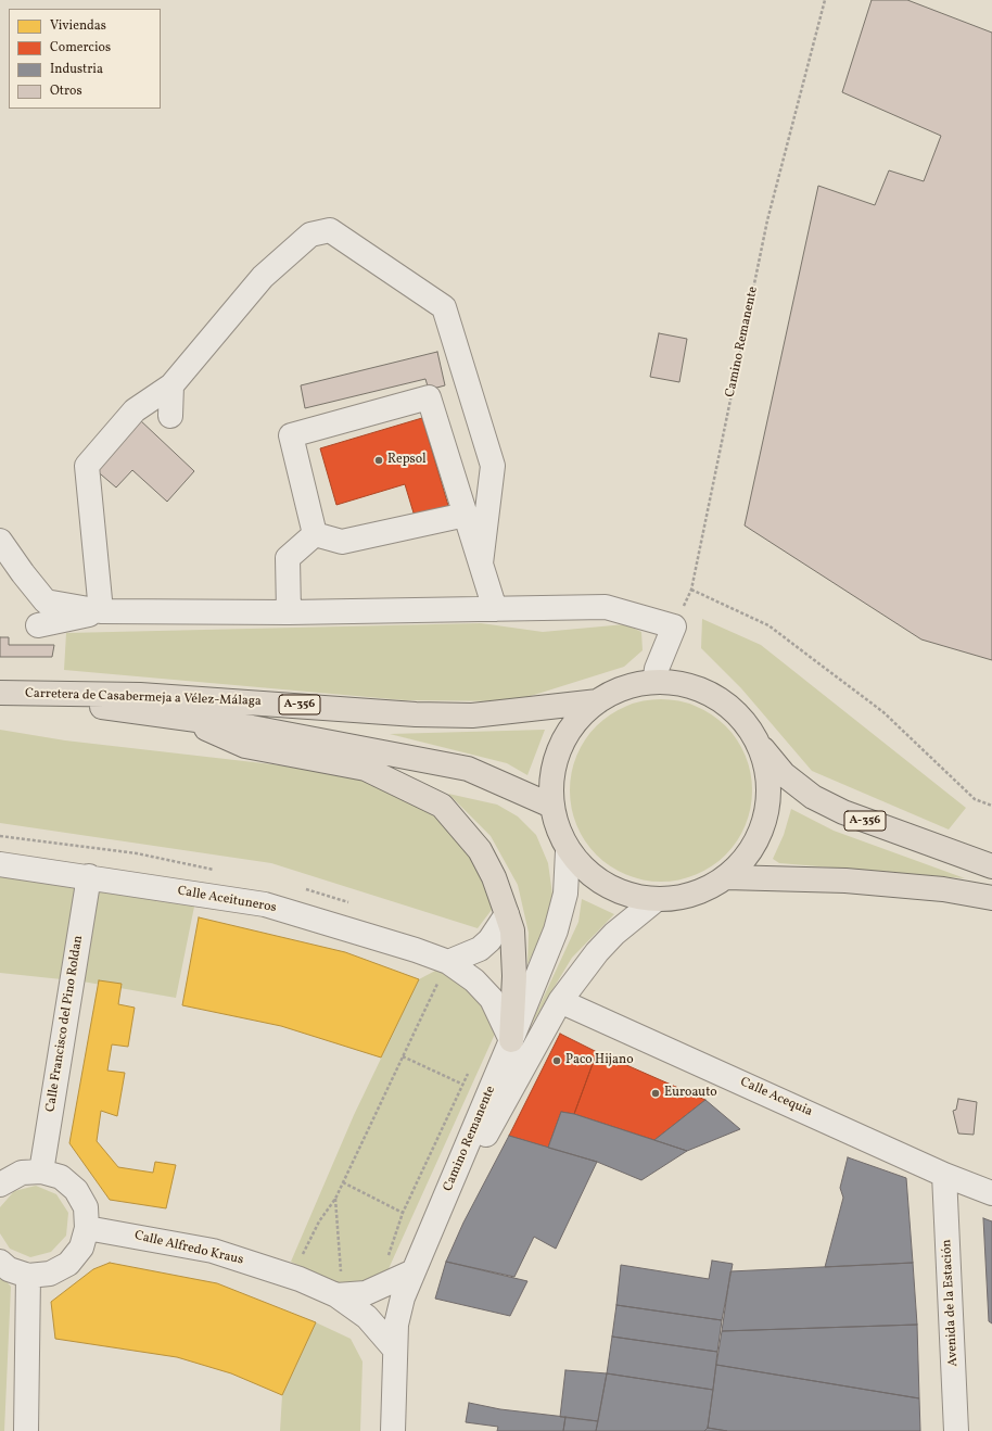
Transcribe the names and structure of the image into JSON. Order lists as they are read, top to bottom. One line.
{"streets":{"main road":["Carretera de Casabermeja a Vélez-Málaga","A-356"],"street":["Camino Remanente","Calle Aceituneros","Calle Francisco del Pino Roldan","Calle Acequia","Calle Alfredo Kraus","Avenida de la Estación"]},"crossings":[["Camino Remanente","A-356"],["Camino Remanente","Calle Aceituneros"],["Camino Remanente","Calle Alfredo Kraus"],["Carretera de Casabermeja a Vélez-Málaga","A-356"],["Calle Aceituneros","Calle Francisco del Pino Roldan"],["Calle Acequia","Avenida de la Estación"]],"places":["Repsol","Paco Hijano","Euroauto"],"legend":["Viviendas","Comercios","Industria","Otros"]}
